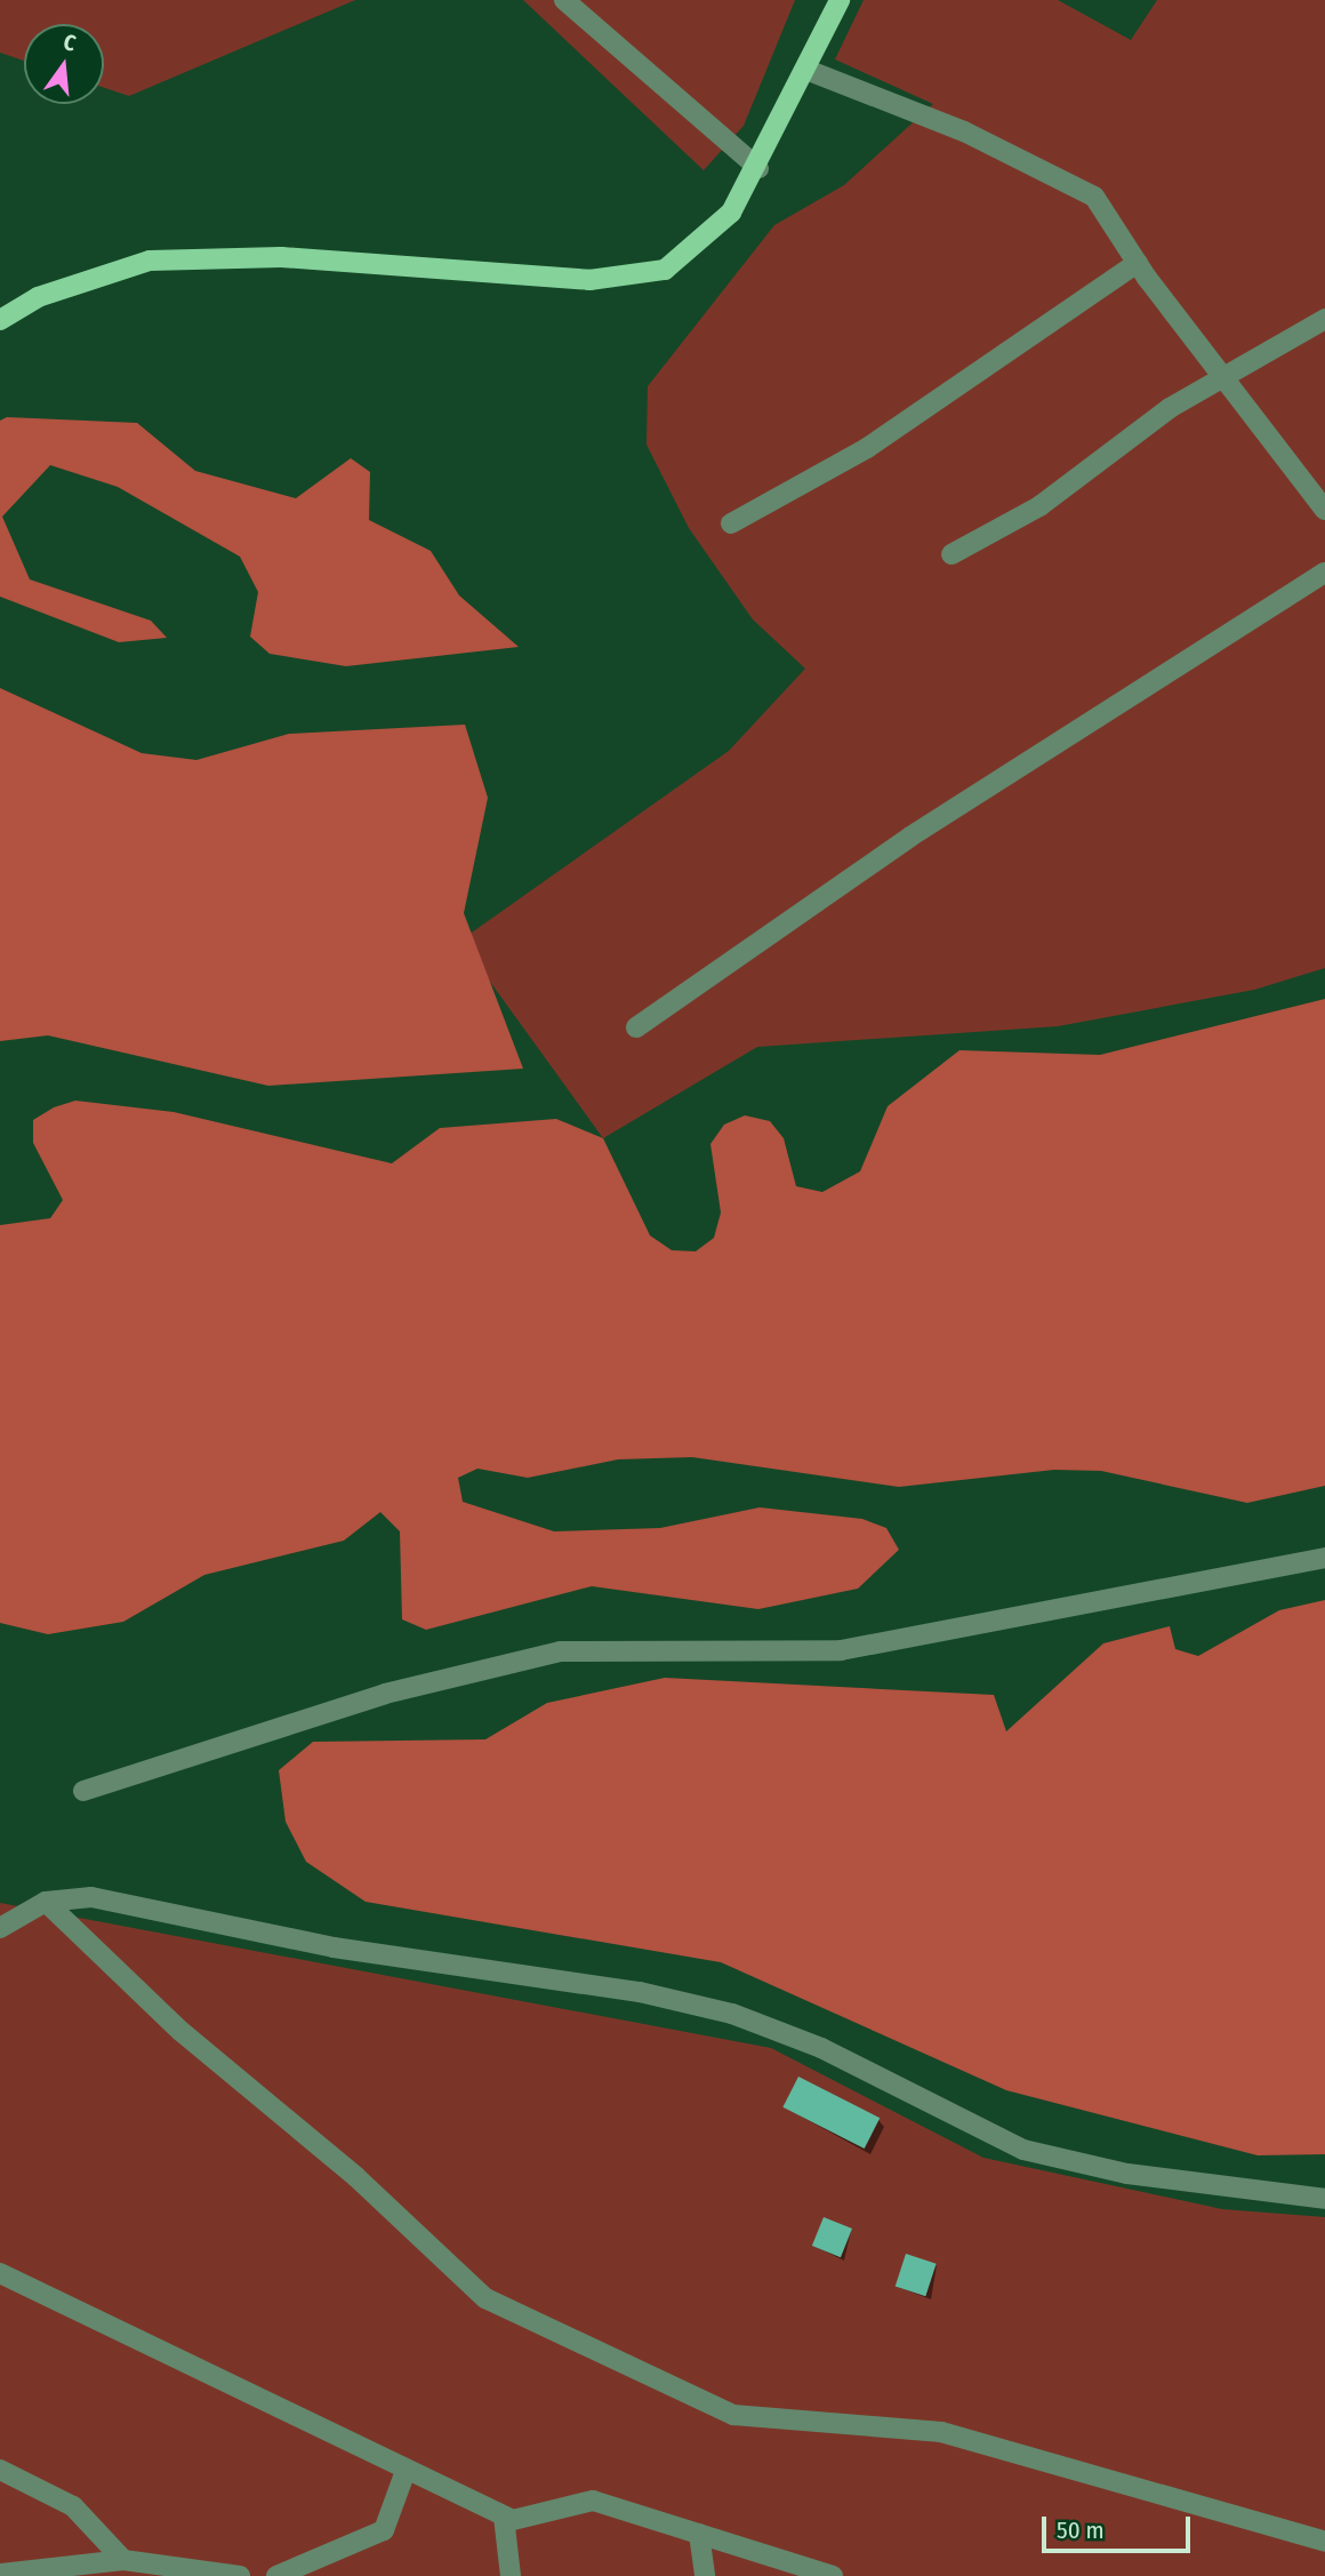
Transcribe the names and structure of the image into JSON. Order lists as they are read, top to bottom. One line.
{"scale_bar":"50 m","north":"top"}
